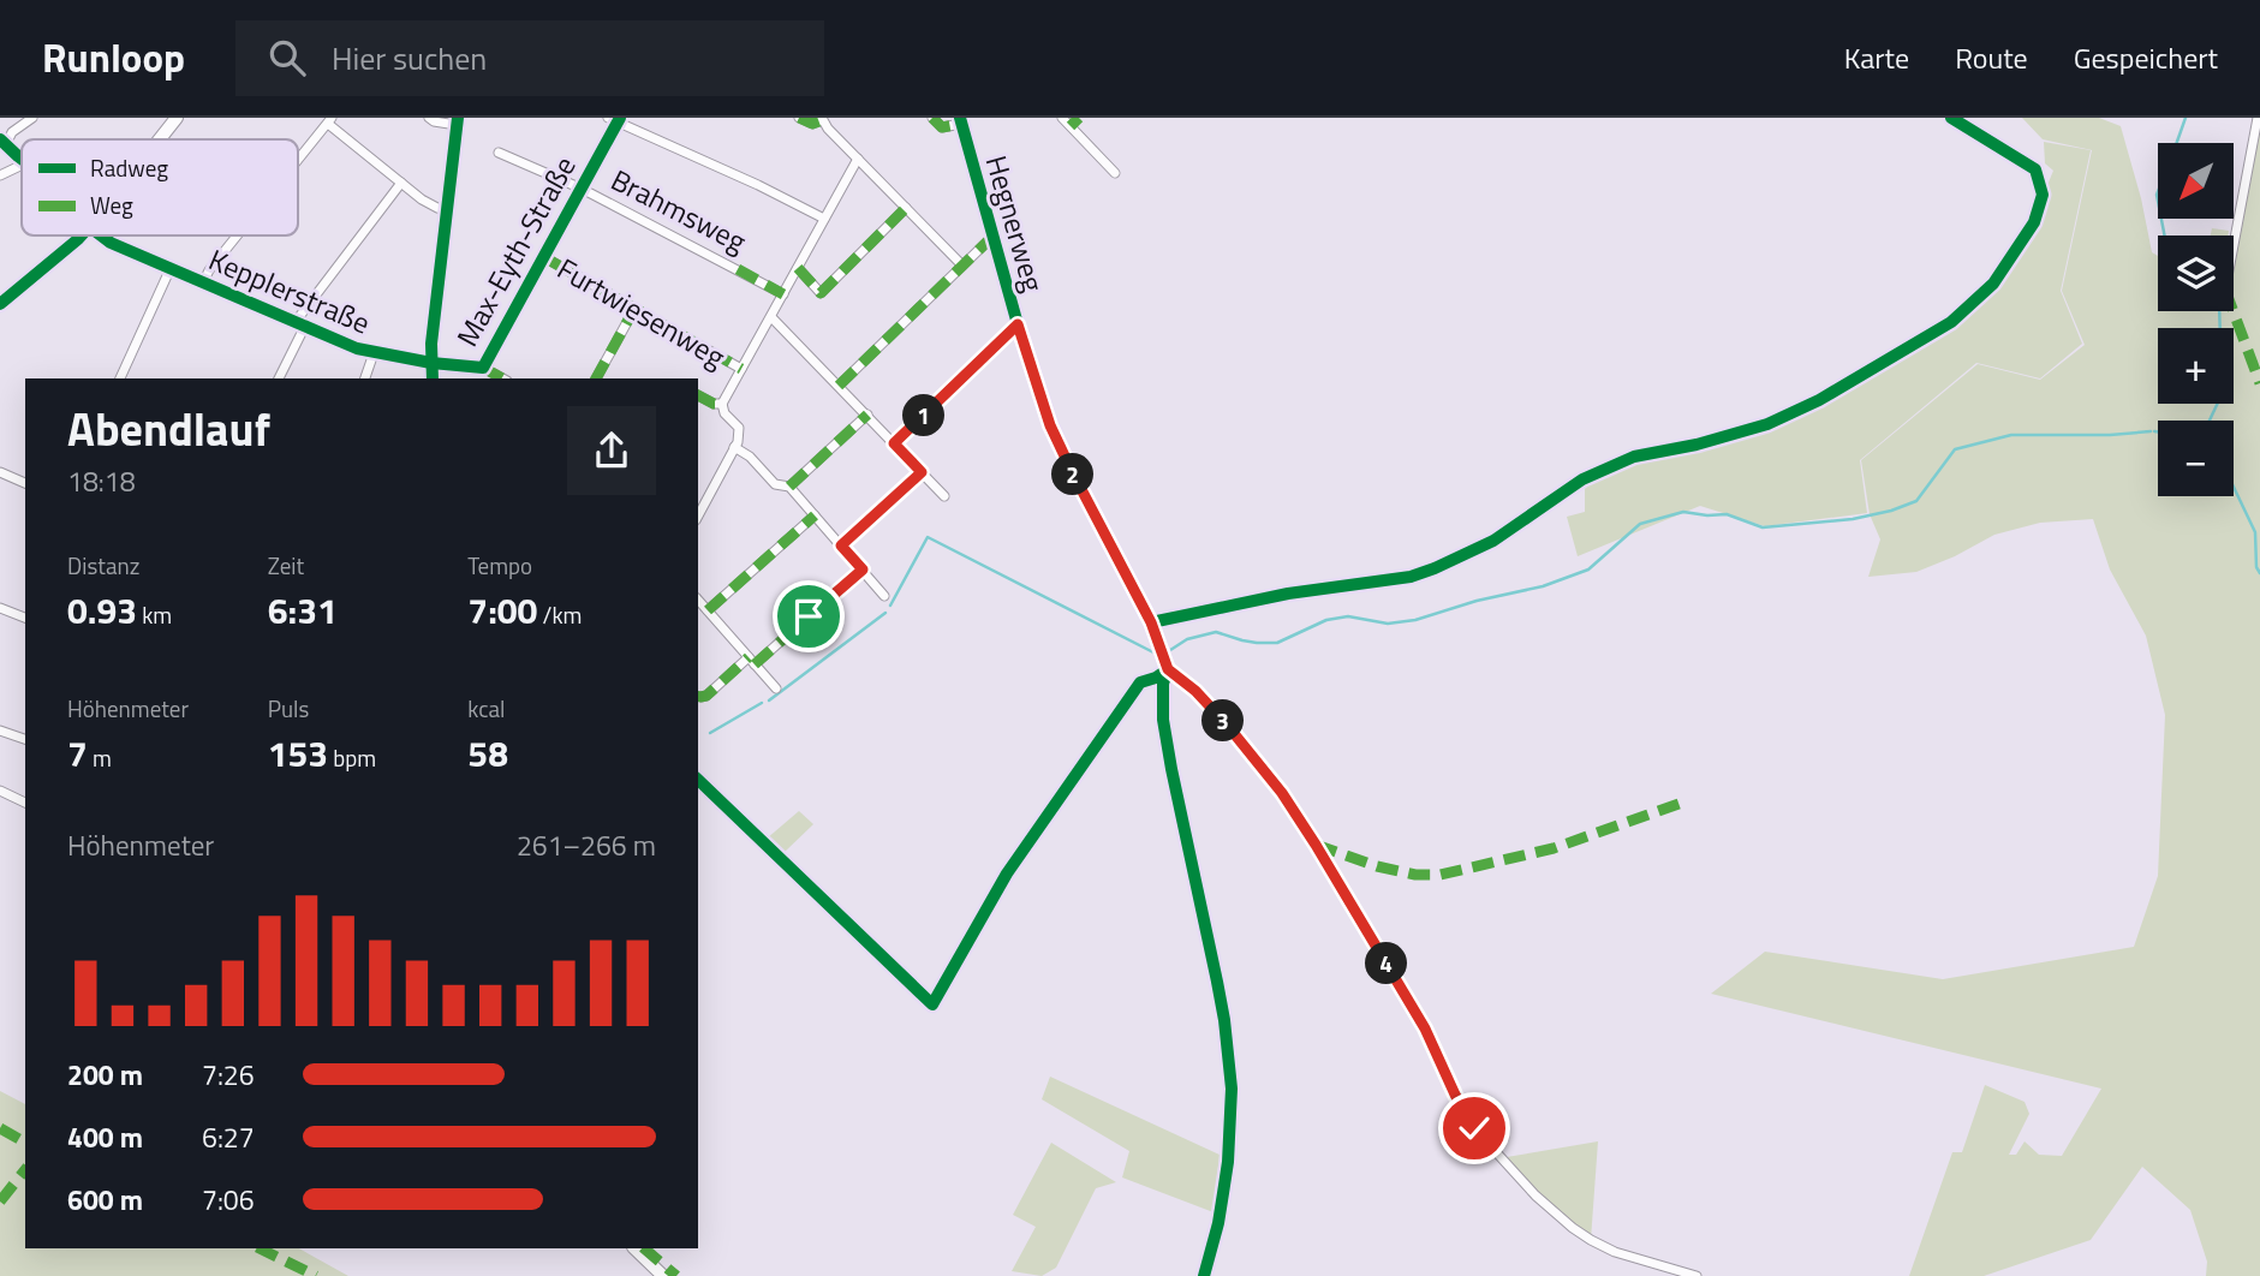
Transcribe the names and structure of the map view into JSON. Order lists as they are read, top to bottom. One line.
{"streets":{"street":["Brahmsweg","Hegnerweg","Max-Eyth-Straße","Kepplerstraße","Furtwiesenweg"]},"crossings":[["Brahmsweg","Max-Eyth-Straße"],["Max-Eyth-Straße","Kepplerstraße"],["Max-Eyth-Straße","Furtwiesenweg"]],"legend":["Radweg","Weg"],"north":"bottom left","page":{"header":"Runloop","search":"Hier suchen","nav":["Karte","Route","Gespeichert"],"map_buttons":["+","−"],"heading":["Abendlauf","18:18"],"pins":["1","2","3","4"],"stats":[["Distanz","0.93 km"],["Zeit","6:31"],["Tempo","7:00 /km"],["Höhenmeter","7 m"],["Puls","153 bpm"],["kcal","58"]],"chart":["Höhenmeter","261–266 m"],"list":[{"name":"200 m","note":"7:26"},{"name":"400 m","note":"6:27"},{"name":"600 m","note":"7:06"}]}}
